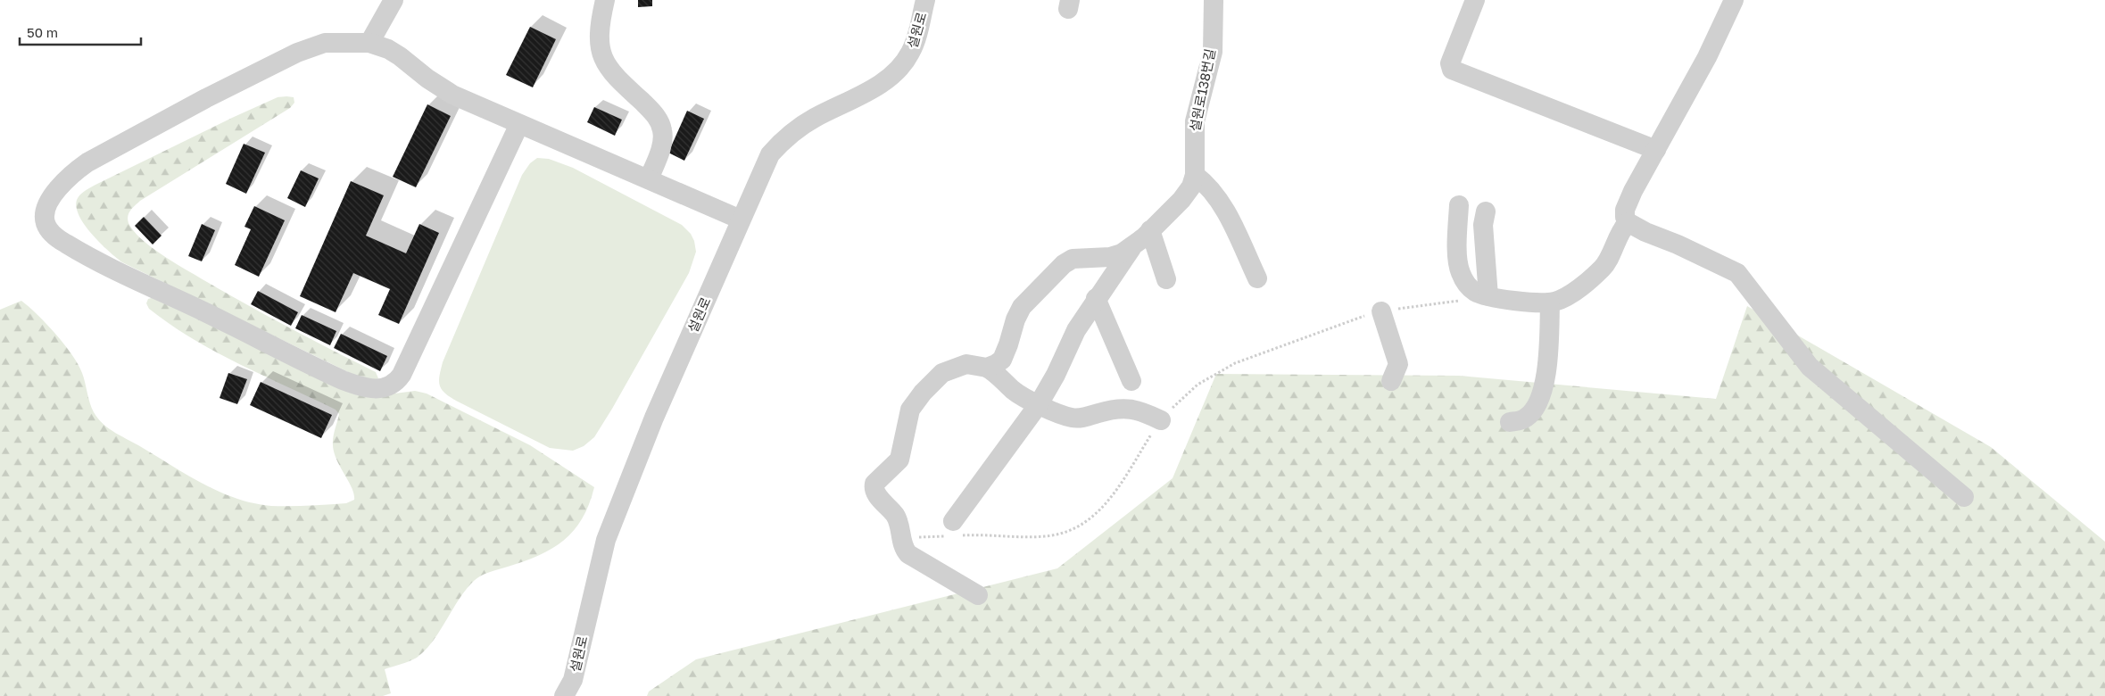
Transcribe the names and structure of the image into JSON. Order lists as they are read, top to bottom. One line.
{"streets":{"street":["설원로","설원로138번길"]},"scale_bar":"50 m"}
